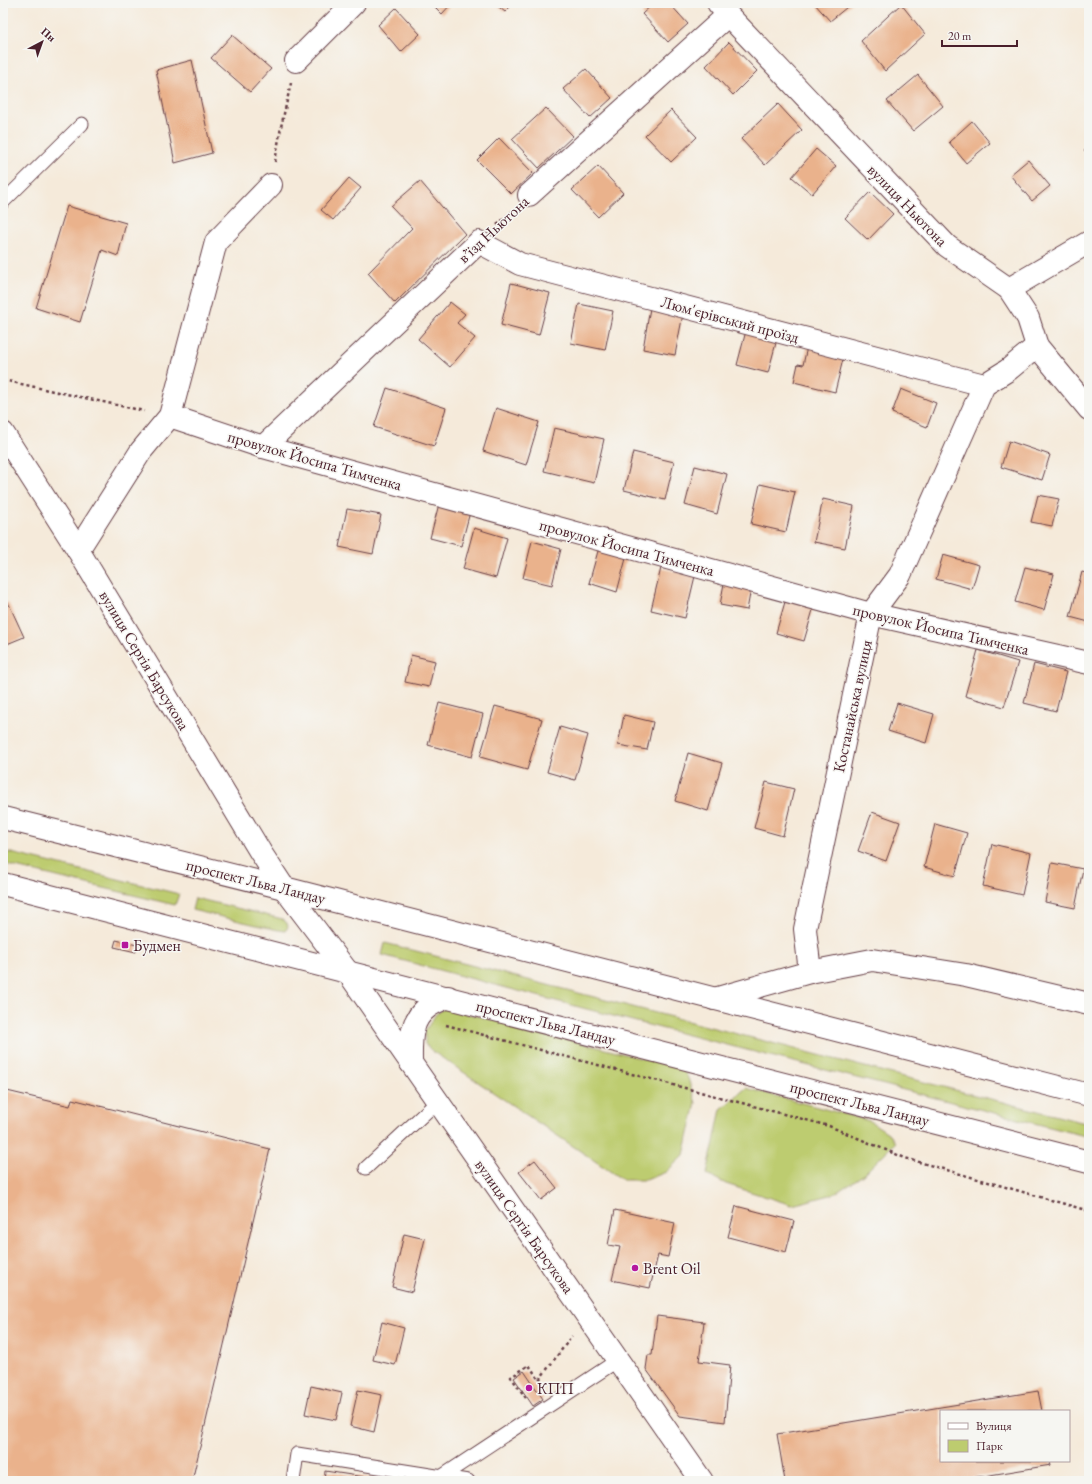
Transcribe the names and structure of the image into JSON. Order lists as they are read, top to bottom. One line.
{"streets":{"street":["вулиця Ньютона","в’їзд Ньютона","Люм'єрівський проїзд","провулок Йосипа Тимченка","вулиця Сергія Барсукова","Костанайська вулиця","проспект Льва Ландау"]},"crossings":[["вулиця Ньютона","в’їзд Ньютона"],["в’їзд Ньютона","Люм'єрівський проїзд"],["в’їзд Ньютона","провулок Йосипа Тимченка"],["Люм'єрівський проїзд","Костанайська вулиця"],["провулок Йосипа Тимченка","Костанайська вулиця"],["вулиця Сергія Барсукова","проспект Льва Ландау"]],"places":{"transit":["Будмен"],"other":["Brent Oil","КПП"]},"legend":["Вулиця","Парк"],"scale_bar":"20 m","north":"top right"}
